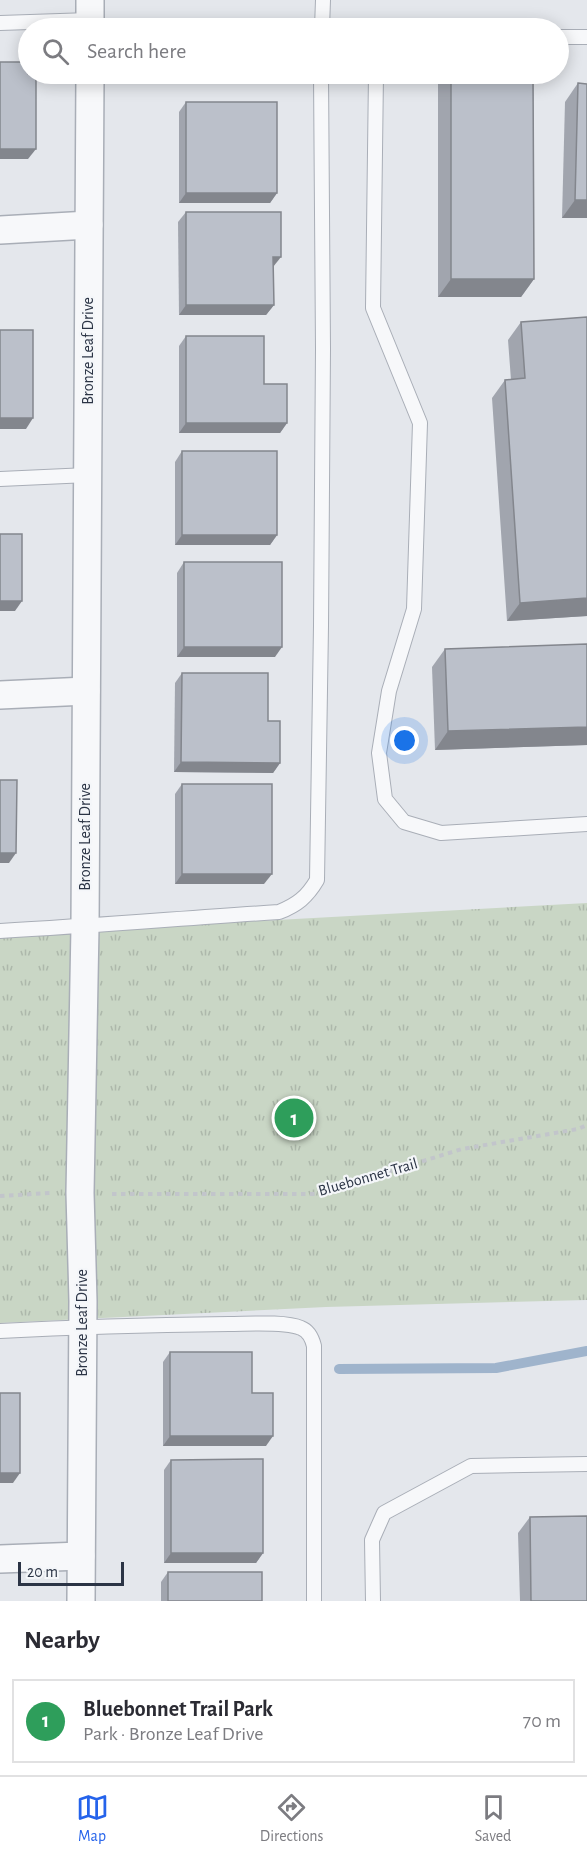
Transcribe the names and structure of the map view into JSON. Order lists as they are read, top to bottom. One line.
{"streets":{"street":["Bronze Leaf Drive"],"path":["Bluebonnet Trail"]},"scale_bar":"20 m","page":{"search":"Search here","pins":"1","scale":"20 m","heading":"Nearby","list":[{"mark":"1","name":"Bluebonnet Trail Park","note":"Park · Bronze Leaf Drive","value":"70 m"}],"nav":["Map","Directions","Saved"]}}
